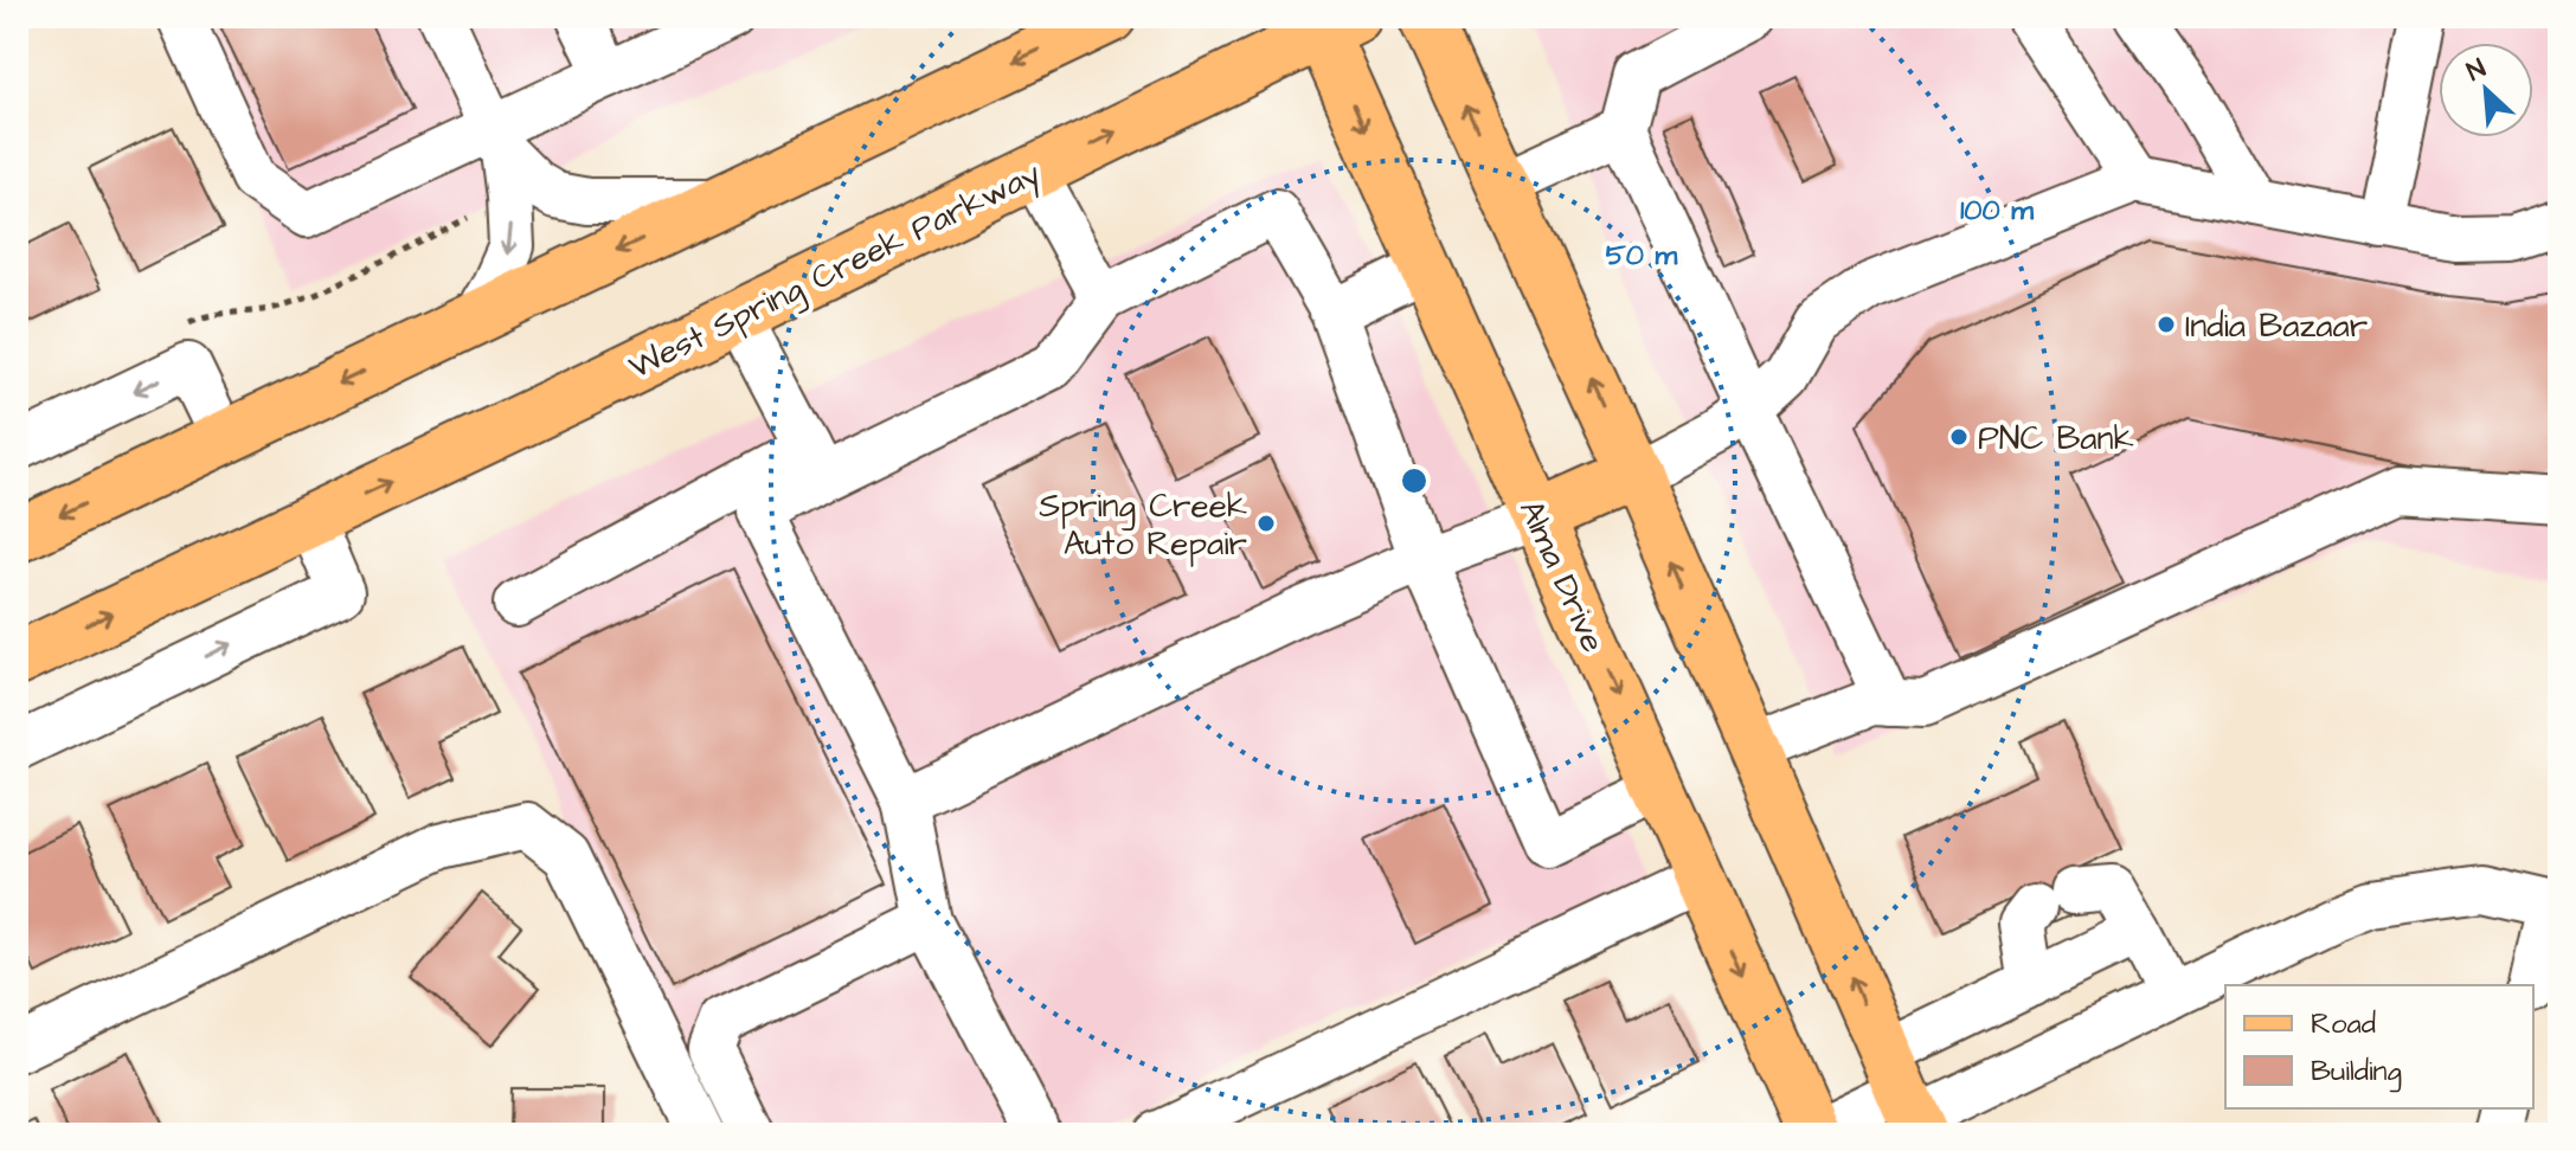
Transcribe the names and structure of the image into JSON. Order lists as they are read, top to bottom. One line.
{"streets":{"main road":["West Spring Creek Parkway","Alma Drive"]},"crossings":[["West Spring Creek Parkway","Alma Drive"]],"places":["India Bazaar","PNC Bank","Spring Creek Auto Repair"],"legend":["Road","Building"],"north":"top left","rings":["100 m","50 m"]}
